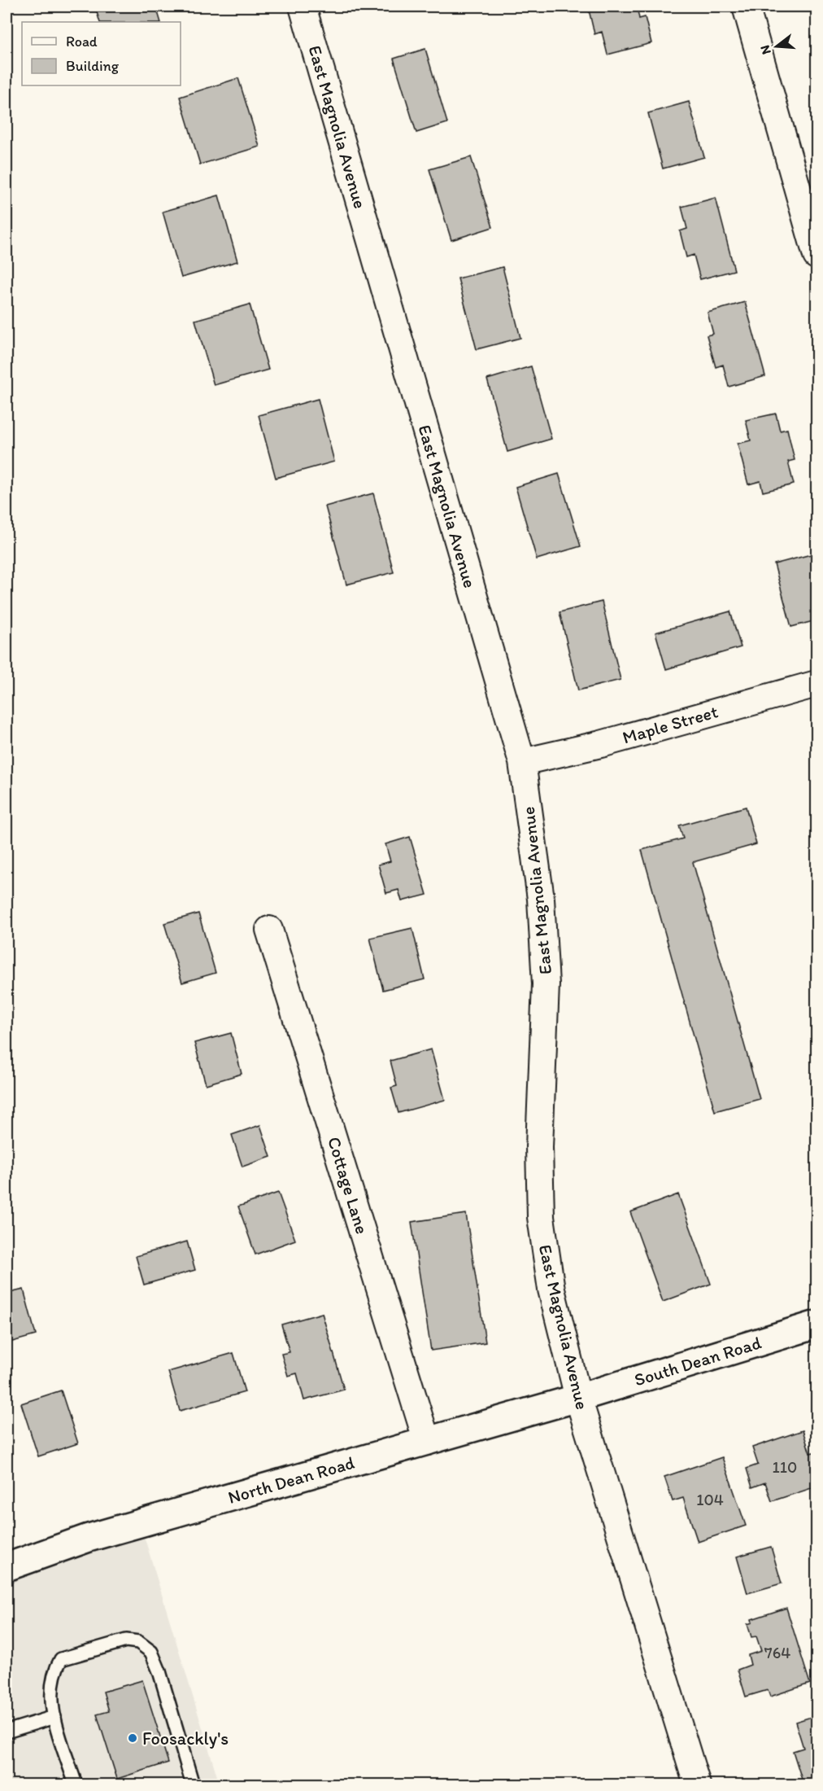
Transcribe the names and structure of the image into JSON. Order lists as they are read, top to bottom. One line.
{"streets":{"street":["East Magnolia Avenue","Maple Street","Cottage Lane","South Dean Road","North Dean Road"]},"crossings":[["East Magnolia Avenue","Maple Street"],["East Magnolia Avenue","South Dean Road"],["East Magnolia Avenue","North Dean Road"],["Cottage Lane","North Dean Road"],["South Dean Road","North Dean Road"]],"places":["Foosackly's"],"house_numbers":["110","104","764"],"legend":["Road","Building"],"north":"left"}
